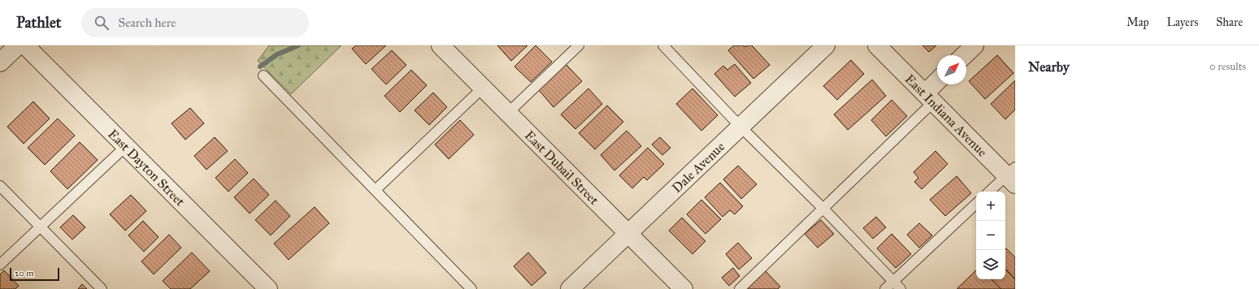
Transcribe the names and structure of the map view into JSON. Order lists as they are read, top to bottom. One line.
{"streets":{"street":["East Indiana Avenue","East Dayton Street","East Dubail Street","Dale Avenue"]},"crossings":[["East Dubail Street","Dale Avenue"]],"scale_bar":"20 m","north":"top right","page":{"header":"Pathlet","search":"Search here","nav":["Map","Layers","Share"],"heading":["Nearby","0 results"],"map_buttons":["+","−"],"scale":"20 m"}}
